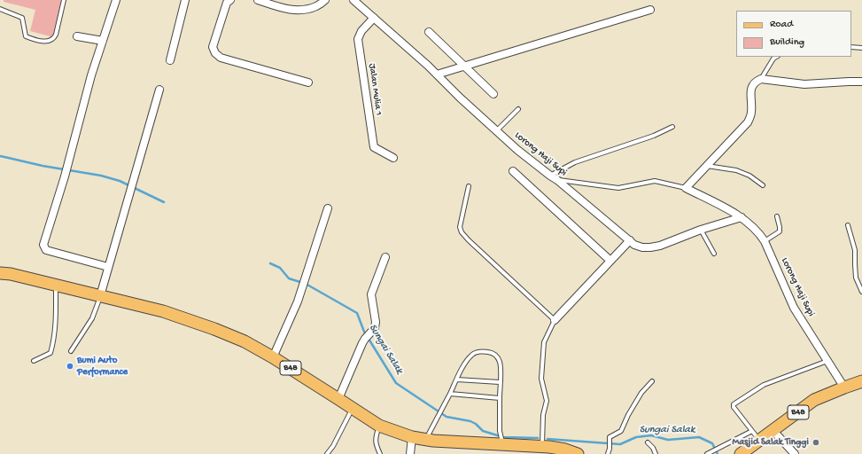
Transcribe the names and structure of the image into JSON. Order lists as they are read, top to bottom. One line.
{"streets":{"main road":["B48"],"street":["Jalan Mulia 1","Lorong Haji Supi"]},"crossings":[["Jalan Mulia 1","Lorong Haji Supi"],["Lorong Haji Supi","B48"]],"water":["Sungai Salak"],"places":["Bumi Auto Performance","Masjid Salak Tinggi"],"legend":["Road","Building"]}
